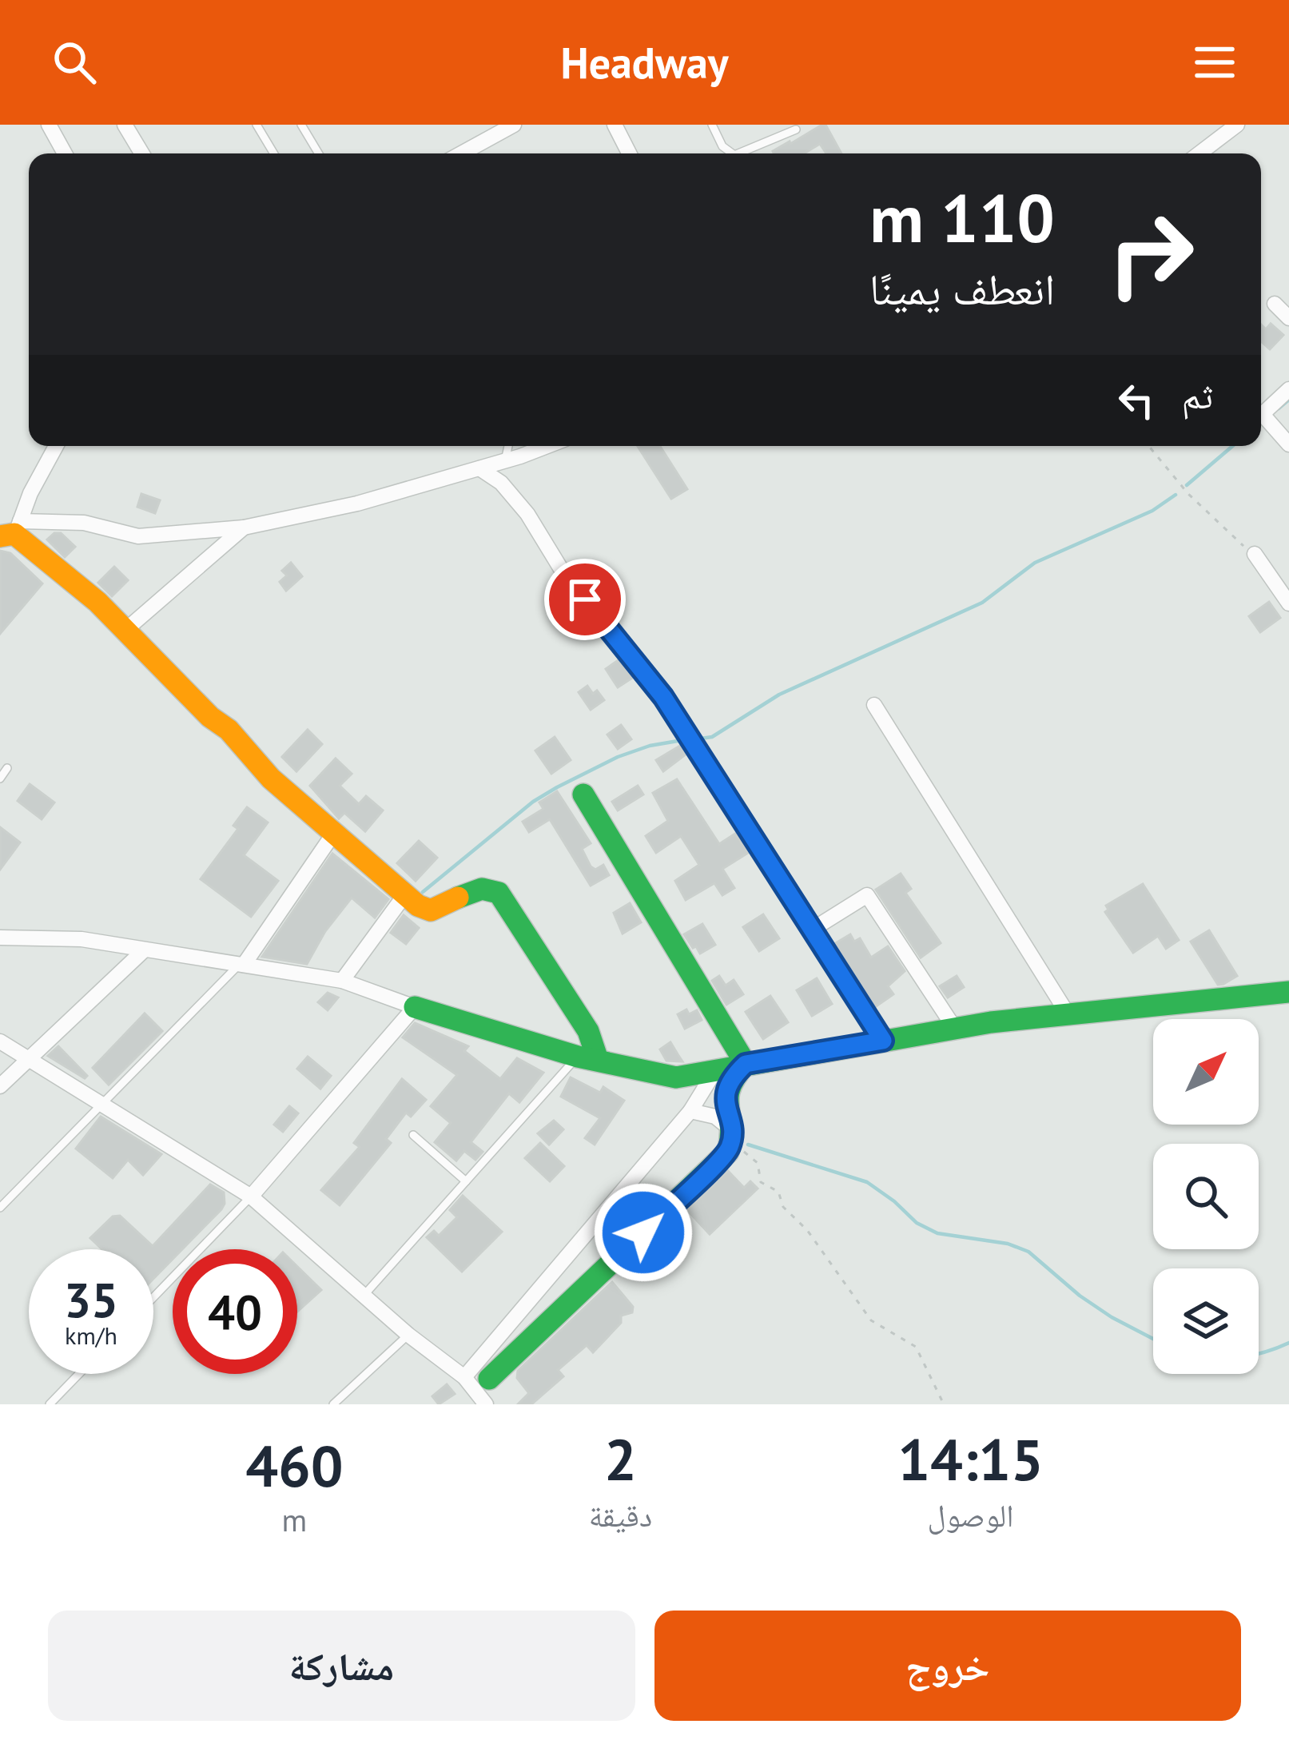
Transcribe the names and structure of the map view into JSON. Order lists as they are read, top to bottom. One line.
{"north":"top right","page":{"header":"Headway","turn":["110 m","انعطف يمينًا"],"then":"ثم","speed":"35 km/h","limit":"40","eta":["14:15","الوصول","2","دقيقة","460","m"],"buttons":["خروج","مشاركة"]}}
